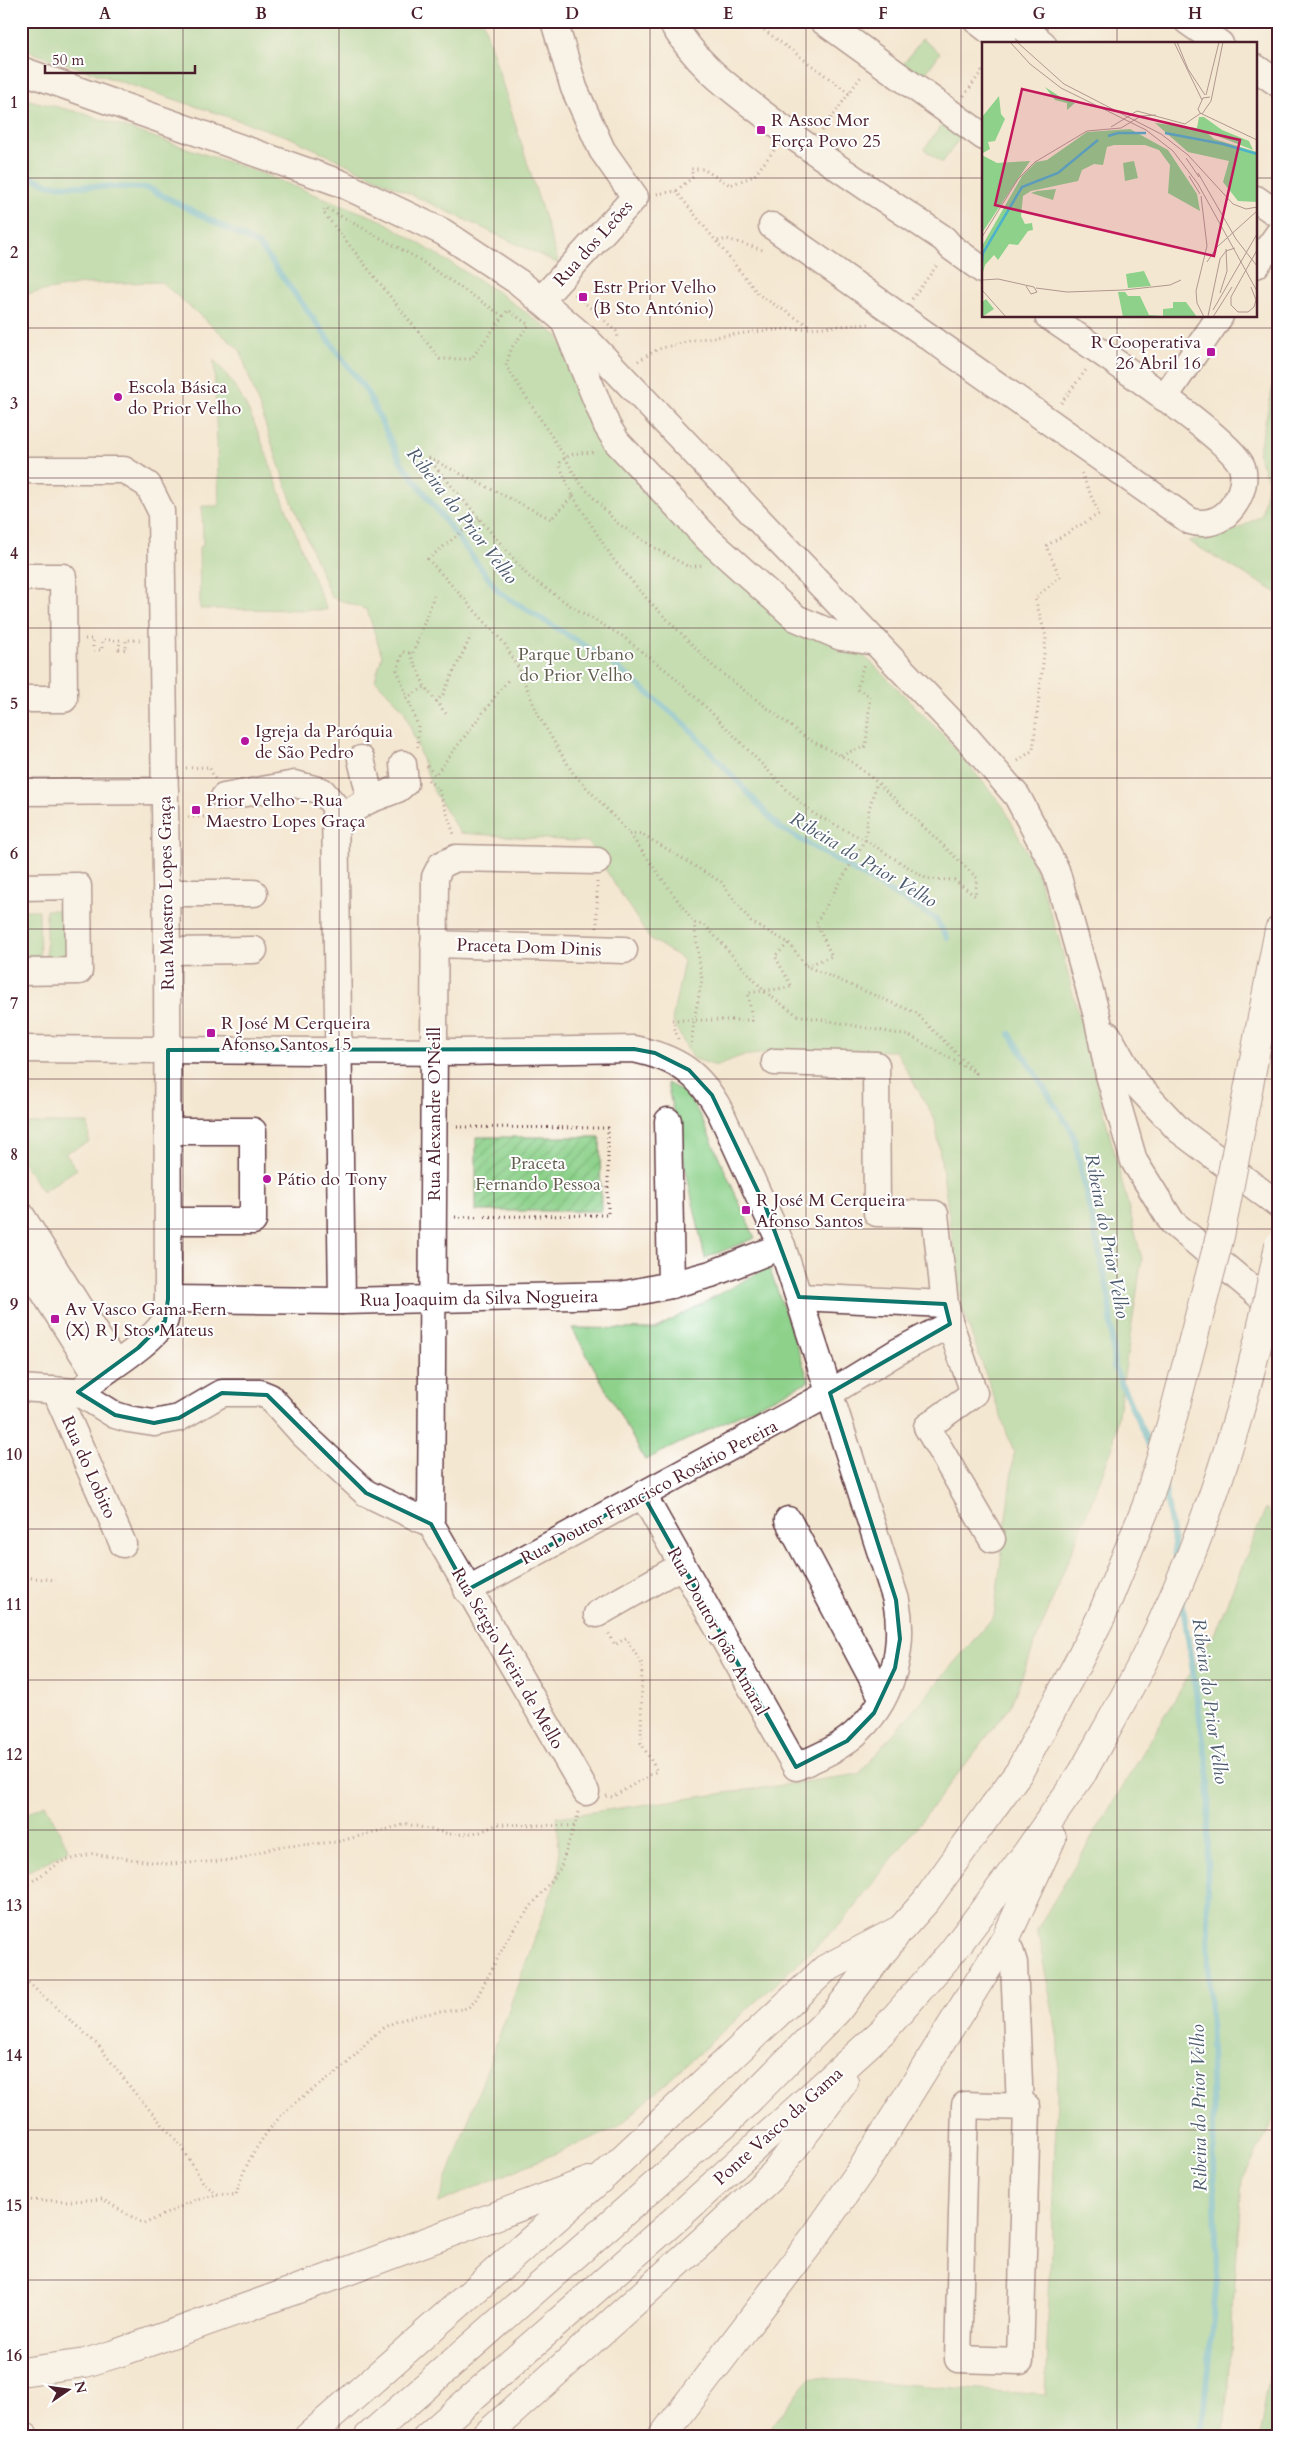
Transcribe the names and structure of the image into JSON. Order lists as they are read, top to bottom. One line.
{"streets":{"highway":["Ponte Vasco da Gama"],"street":["Rua dos Leões","Rua Maestro Lopes Graça","Praceta Dom Dinis","Rua Alexandre O'Neill","Rua Joaquim da Silva Nogueira","Rua do Lobito","Rua Doutor Francisco Rosário Pereira","Rua Doutor João Amaral","Rua Sérgio Vieira de Mello"]},"crossings":[["Rua Maestro Lopes Graça","Rua Joaquim da Silva Nogueira"],["Rua Maestro Lopes Graça","Rua do Lobito"],["Praceta Dom Dinis","Rua Alexandre O'Neill"],["Rua Alexandre O'Neill","Rua Joaquim da Silva Nogueira"],["Rua Alexandre O'Neill","Rua Sérgio Vieira de Mello"],["Rua Doutor Francisco Rosário Pereira","Rua Doutor João Amaral"],["Rua Doutor Francisco Rosário Pereira","Rua Sérgio Vieira de Mello"]],"water":["Ribeira do Prior Velho"],"parks":["Parque Urbano do Prior Velho","Praceta Fernando Pessoa"],"places":{"transit":["R Assoc Mor Força Povo 25","Estr Prior Velho (B Sto António)","R Cooperativa 26 Abril 16","Prior Velho - Rua Maestro Lopes Graça","R José M Cerqueira Afonso Santos 15","R José M Cerqueira Afonso Santos","Av Vasco Gama Fern (X) R J Stos Mateus"],"other":["Escola Básica do Prior Velho","Igreja da Paróquia de São Pedro","Pátio do Tony"]},"scale_bar":"50 m","north":"right","grid":{"columns":["A","B","C","D","E","F","G","H"],"rows":["1","2","3","4","5","6","7","8","9","10","11","12","13","14","15","16"]}}
